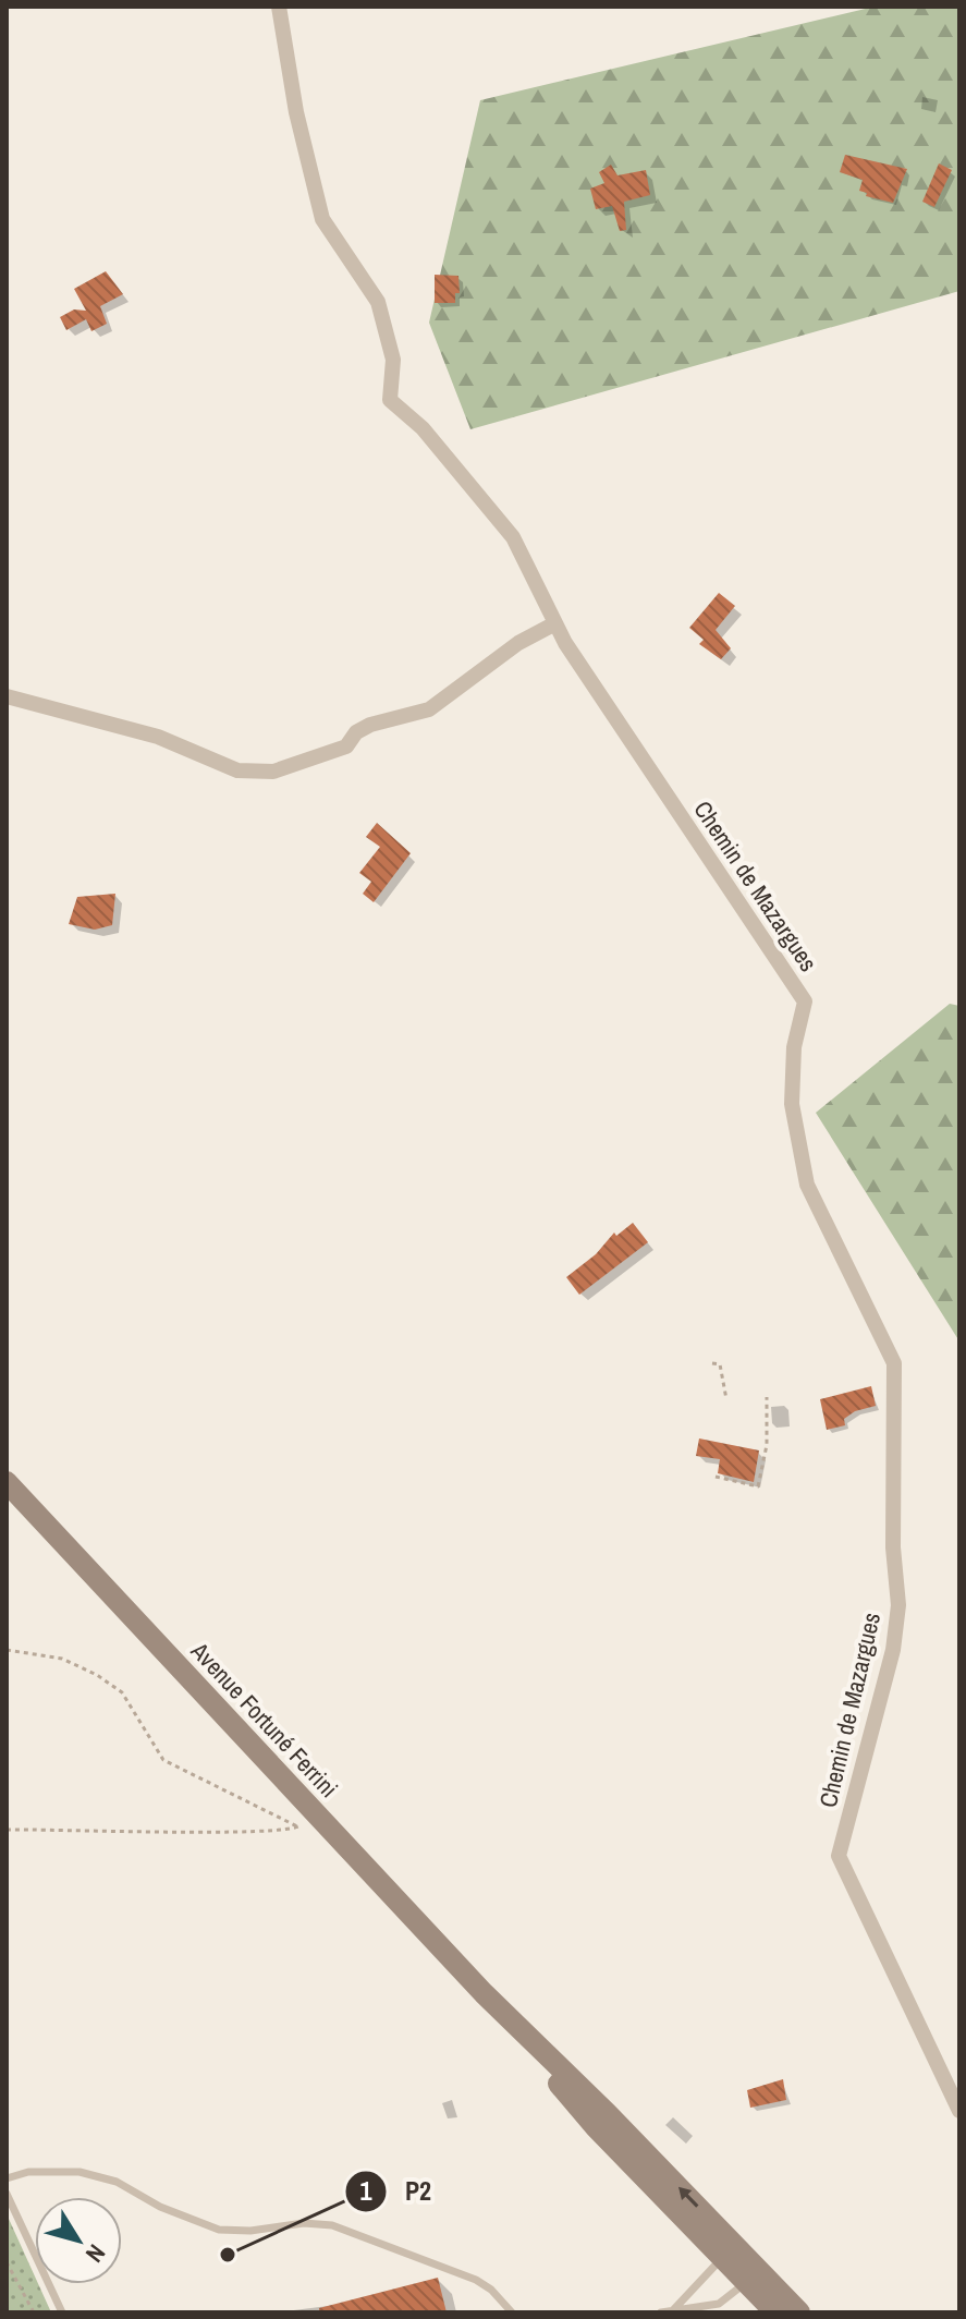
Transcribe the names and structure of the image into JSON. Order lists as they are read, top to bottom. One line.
{"streets":{"main road":["Avenue Fortuné Ferrini"],"street":["Chemin de Mazargues"]},"places":["P2"],"north":"bottom right"}
